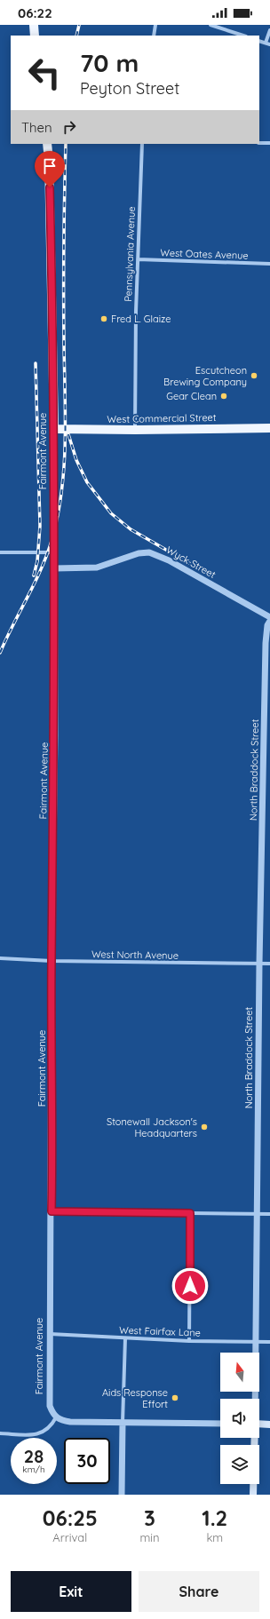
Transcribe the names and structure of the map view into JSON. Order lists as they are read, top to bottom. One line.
{"streets":{"main road":["West Commercial Street","Fairmont Avenue","North Braddock Street"],"street":["Pennsylvania Avenue","West Oates Avenue","Wyck Street","West North Avenue","West Fairfax Lane"]},"crossings":[["Pennsylvania Avenue","West Oates Avenue"],["Pennsylvania Avenue","West Commercial Street"],["West Commercial Street","Fairmont Avenue"],["Fairmont Avenue","Wyck Street"],["Fairmont Avenue","West North Avenue"],["Fairmont Avenue","West Fairfax Lane"],["North Braddock Street","West North Avenue"],["North Braddock Street","West Fairfax Lane"]],"places":["Fred L. Glaize","Escutcheon Brewing Company","Gear Clean","Stonewall Jackson's Headquarters","Aids Response Effort"],"north":"top","page":{"status":"06:22","turn":["70 m","Peyton Street"],"then":"Then","speed":"28 km/h","limit":"30","eta":["06:25","Arrival","3","min","1.2","km"],"buttons":["Exit","Share"]}}
